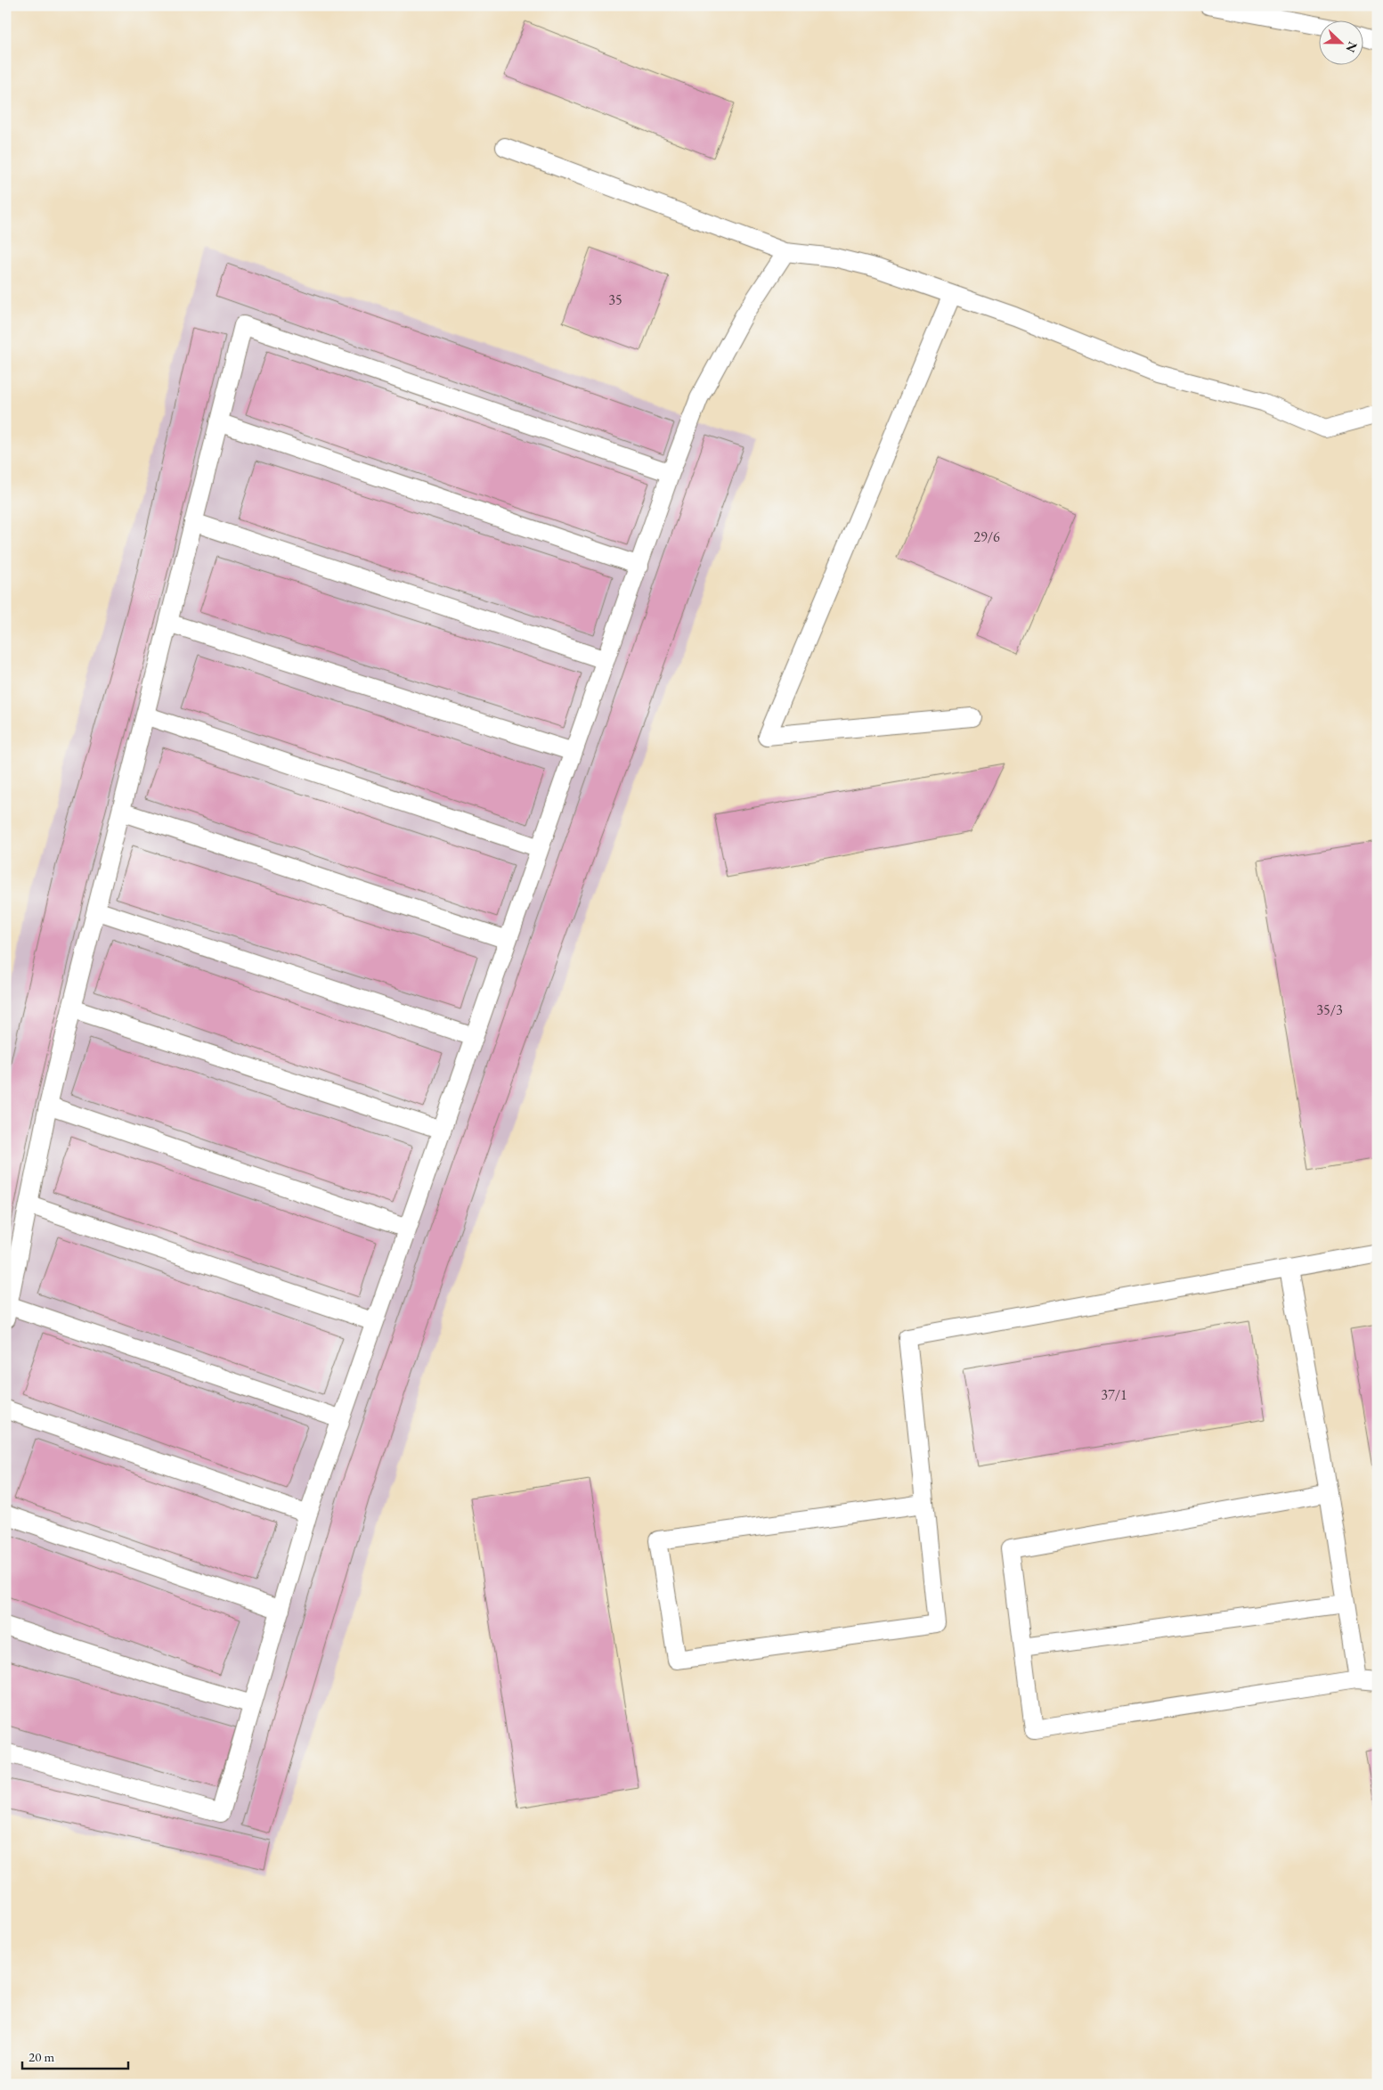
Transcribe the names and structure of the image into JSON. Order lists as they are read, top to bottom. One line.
{"house_numbers":["35","29/6","35/3","37/1"],"scale_bar":"20 m","north":"right"}
